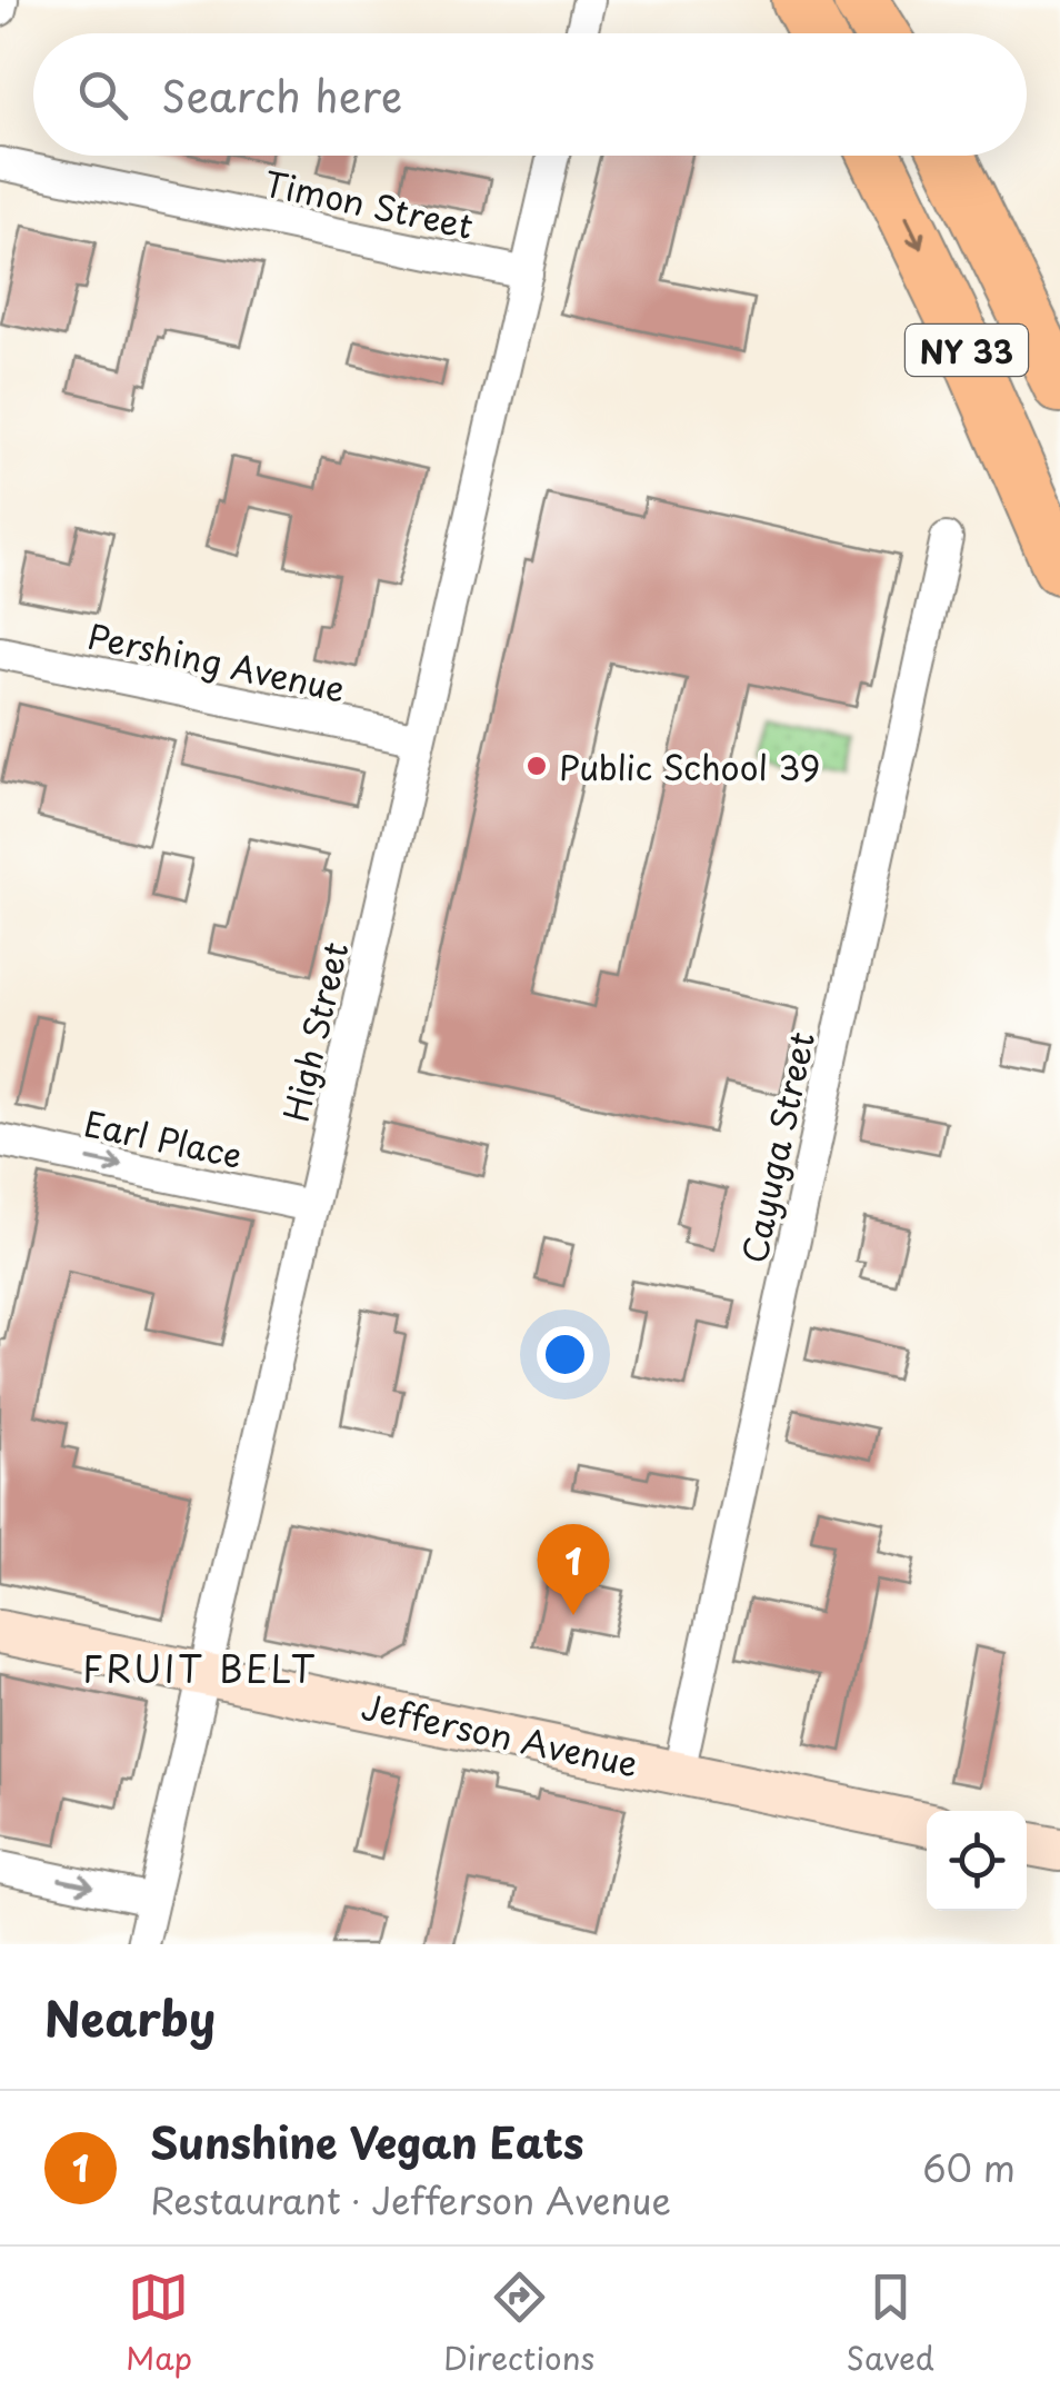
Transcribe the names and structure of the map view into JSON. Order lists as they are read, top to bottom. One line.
{"streets":{"highway":["NY 33"],"street":["Timon Street","Pershing Avenue","High Street","Earl Place","Cayuga Street","Jefferson Avenue"]},"crossings":[["Timon Street","High Street"],["Pershing Avenue","High Street"],["High Street","Earl Place"],["High Street","Jefferson Avenue"],["Cayuga Street","Jefferson Avenue"]],"one_way":["Earl Place"],"districts":["FRUIT BELT"],"places":["Public School 39"],"page":{"search":"Search here","pins":"1","heading":"Nearby","list":[{"mark":"1","name":"Sunshine Vegan Eats","note":"Restaurant · Jefferson Avenue","value":"60 m"}],"nav":["Map","Directions","Saved"]}}
